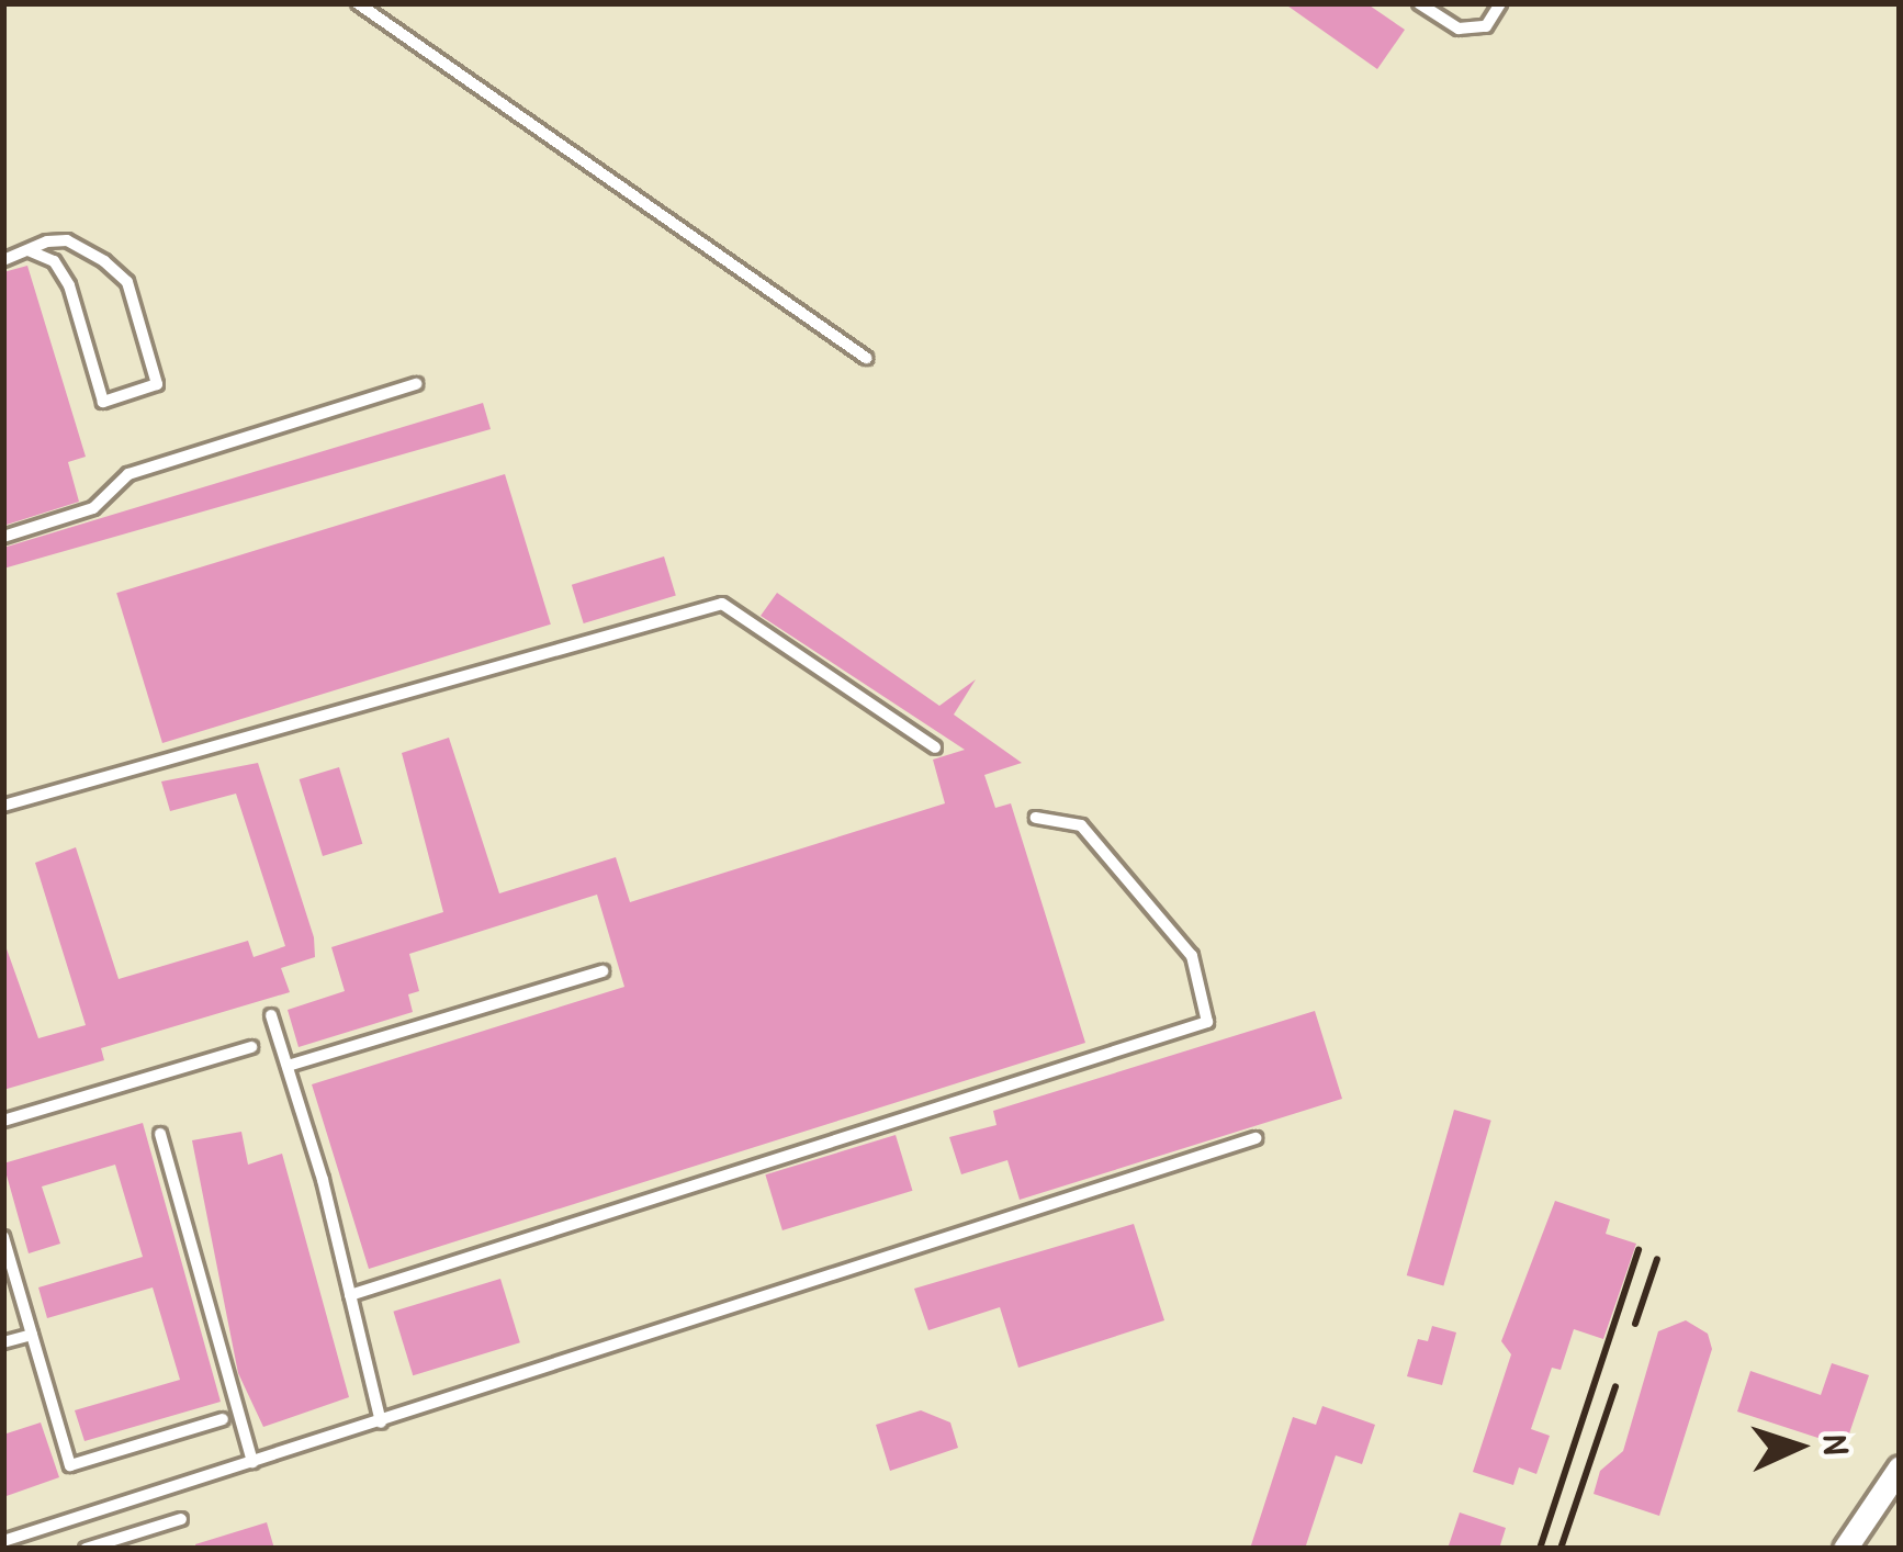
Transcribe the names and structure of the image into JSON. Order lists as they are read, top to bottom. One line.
{"north":"right"}
